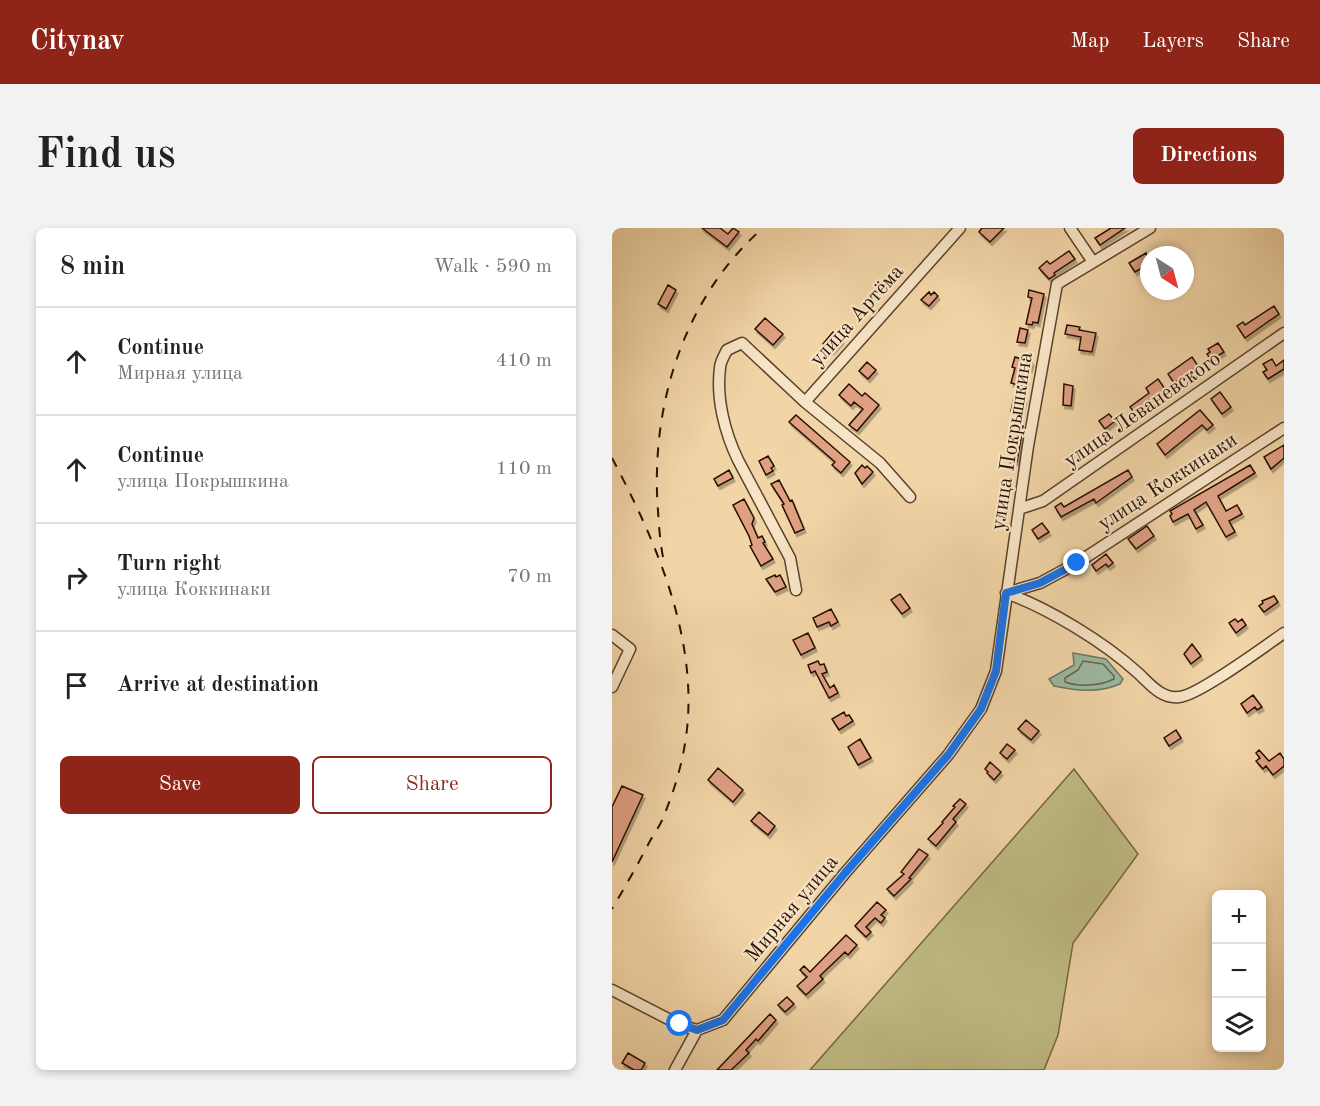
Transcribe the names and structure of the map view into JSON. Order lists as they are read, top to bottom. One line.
{"streets":{"street":["улица Артёма","улица Леваневского","улица Покрышкина","улица Коккинаки","Мирная улица"]},"crossings":[["улица Леваневского","улица Покрышкина"],["улица Покрышкина","улица Коккинаки"],["улица Покрышкина","Мирная улица"]],"north":"bottom right","page":{"header":"Citynav","nav":["Map","Layers","Share"],"buttons":["Directions",["Save","Share"]],"title":"Find us","heading":["8 min","Walk · 590 m"],"list":[["Continue","Мирная улица","410 m"],["Continue","улица Покрышкина","110 m"],["Turn right","улица Коккинаки","70 m"],"Arrive at destination"],"map_buttons":["+","−"]}}
